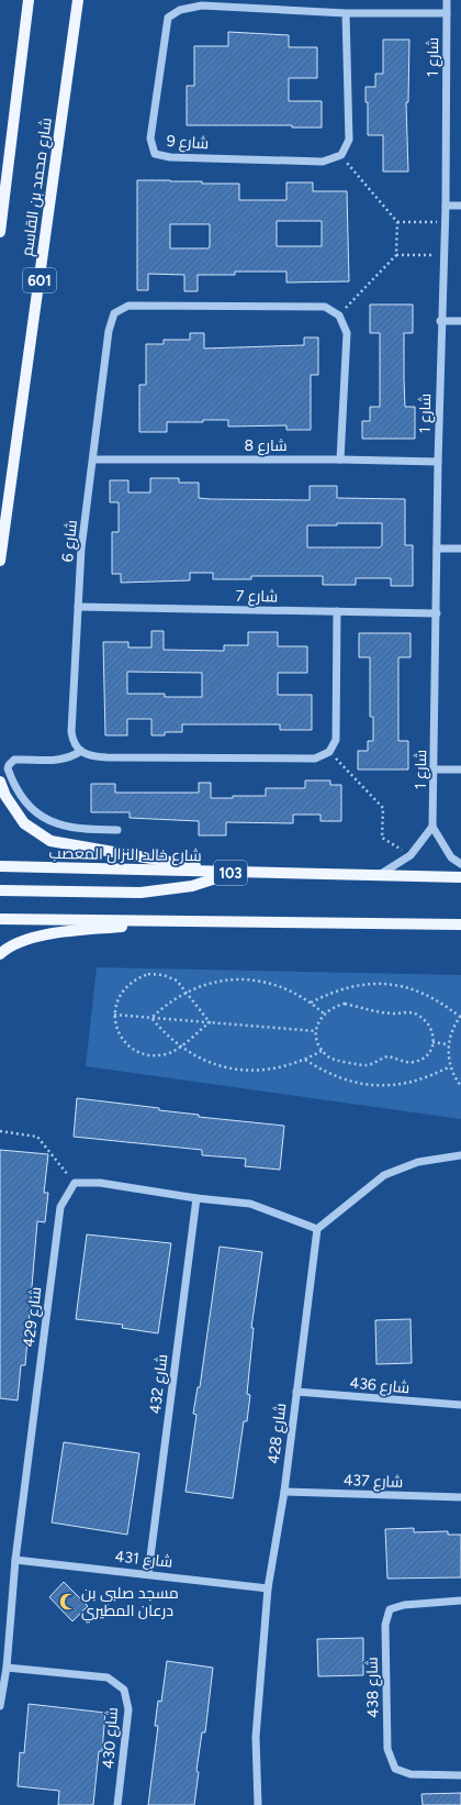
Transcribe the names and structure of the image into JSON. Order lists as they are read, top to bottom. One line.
{"streets":{"main road":["شارع محمد بن القاسم","601","شارع خالد النزال المعصب","103"],"street":["شارع 1","شارع 9","شارع 8","شارع 6","شارع 7","شارع 429","شارع 432","شارع 436","شارع 428","شارع 437","شارع 431","شارع 438","شارع 430"]},"crossings":[["شارع 1","شارع 9"],["شارع 1","شارع 8"],["شارع 1","شارع 7"],["شارع 8","شارع 6"],["شارع 6","شارع 7"],["شارع 429","شارع 431"],["شارع 429","شارع 430"],["شارع 432","شارع 431"],["شارع 436","شارع 428"],["شارع 428","شارع 437"],["شارع 428","شارع 431"]],"places":{"mosque":["مسجد صلبي بن درعان المطيري"]}}
